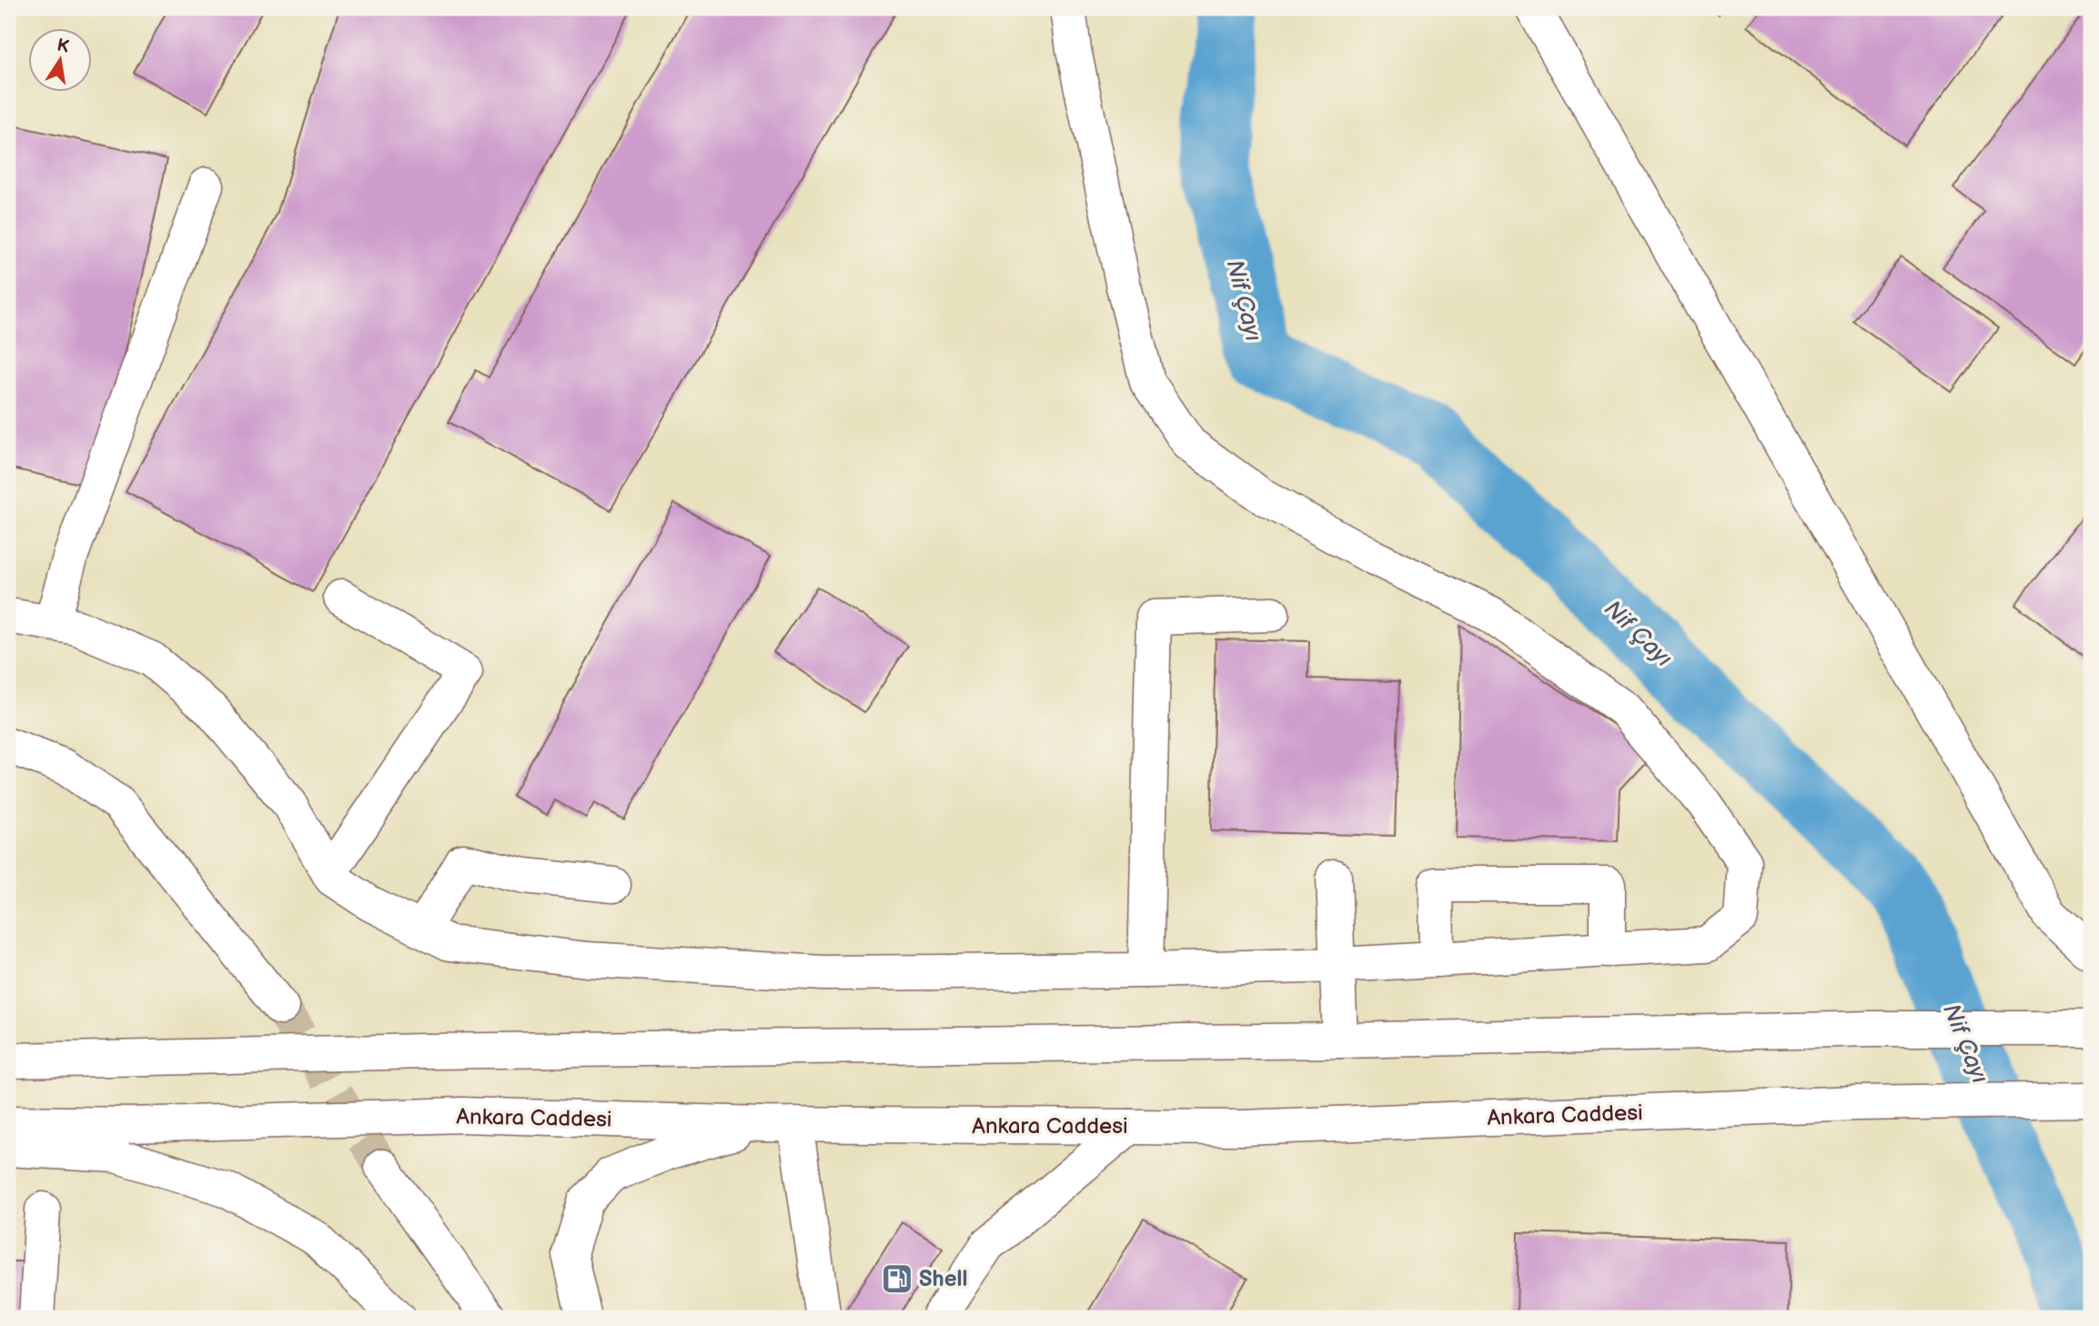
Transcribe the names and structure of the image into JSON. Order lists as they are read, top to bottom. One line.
{"streets":{"main road":["Ankara Caddesi"]},"water":["Nif Çayı"],"places":{"fuel station":["Shell"]},"north":"top"}
